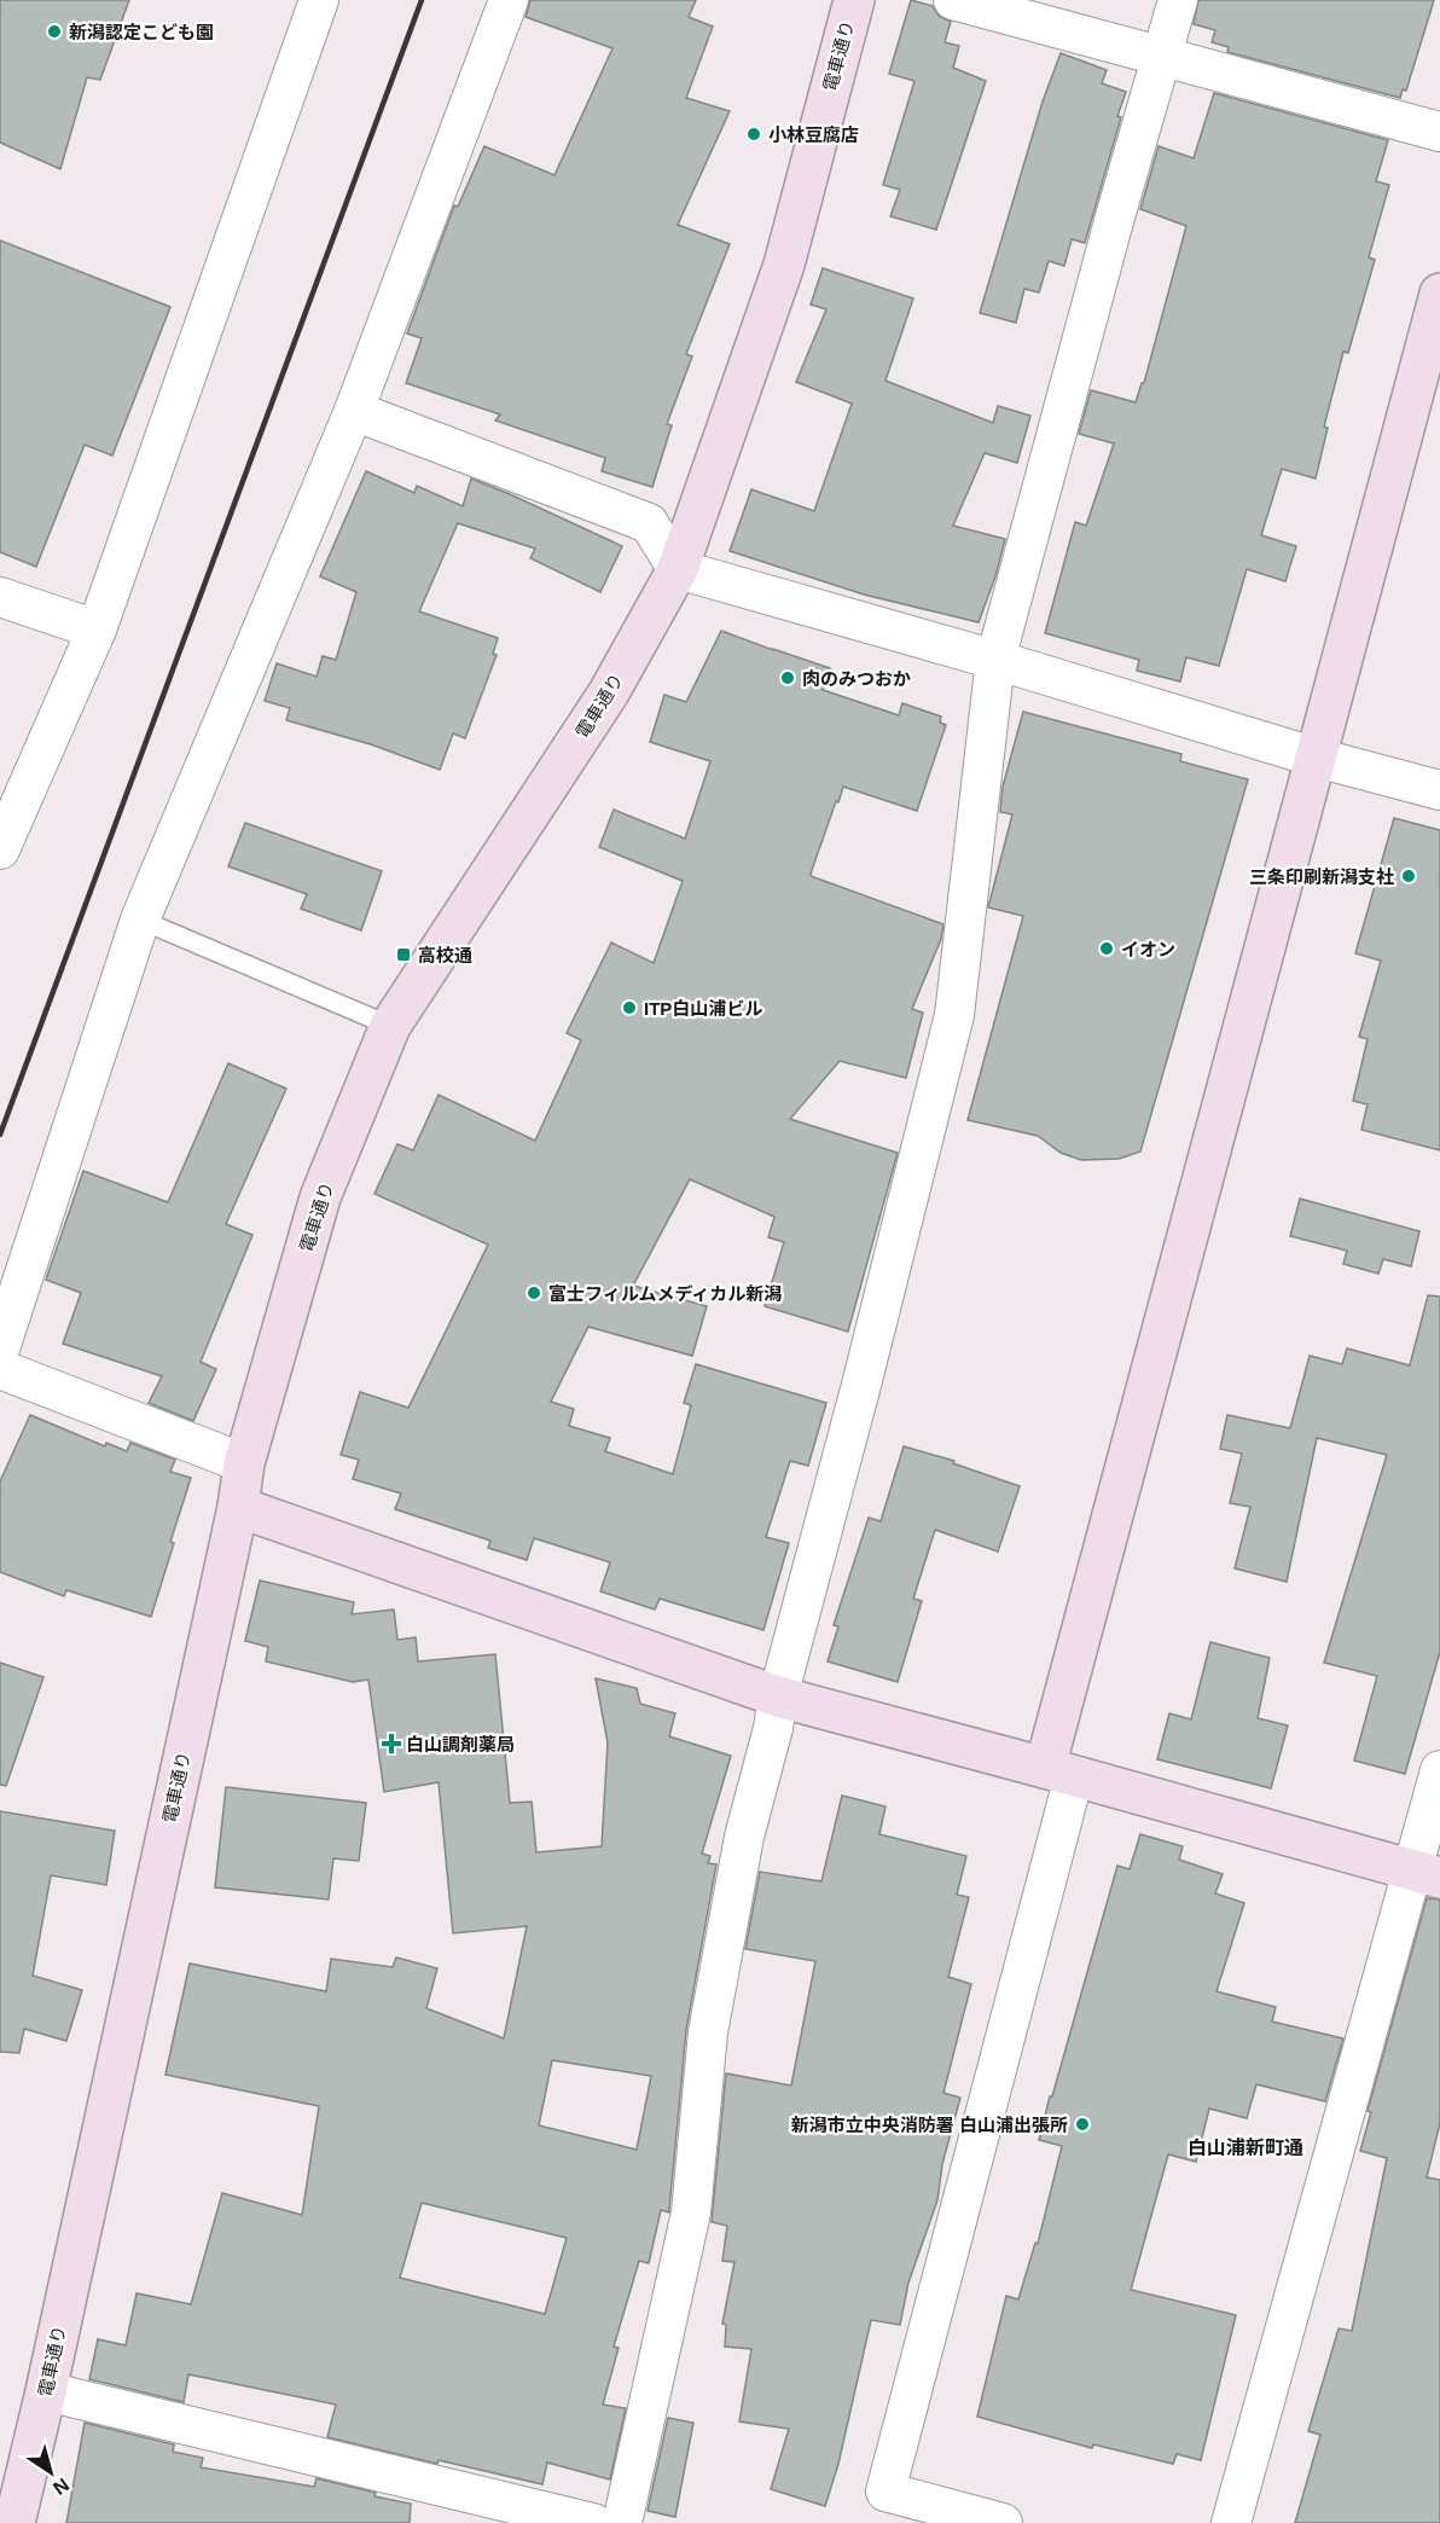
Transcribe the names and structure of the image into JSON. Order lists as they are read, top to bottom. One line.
{"streets":{"street":["電車通り"]},"districts":["白山浦新町通"],"places":{"other":["新潟認定こども園","小林豆腐店","肉のみつおか","三条印刷新潟支社","イオン","ITP白山浦ビル","富士フィルムメディカル新潟","新潟市立中央消防署 白山浦出張所"],"transit":["高校通"],"health":["白山調剤薬局"]},"north":"bottom right"}
